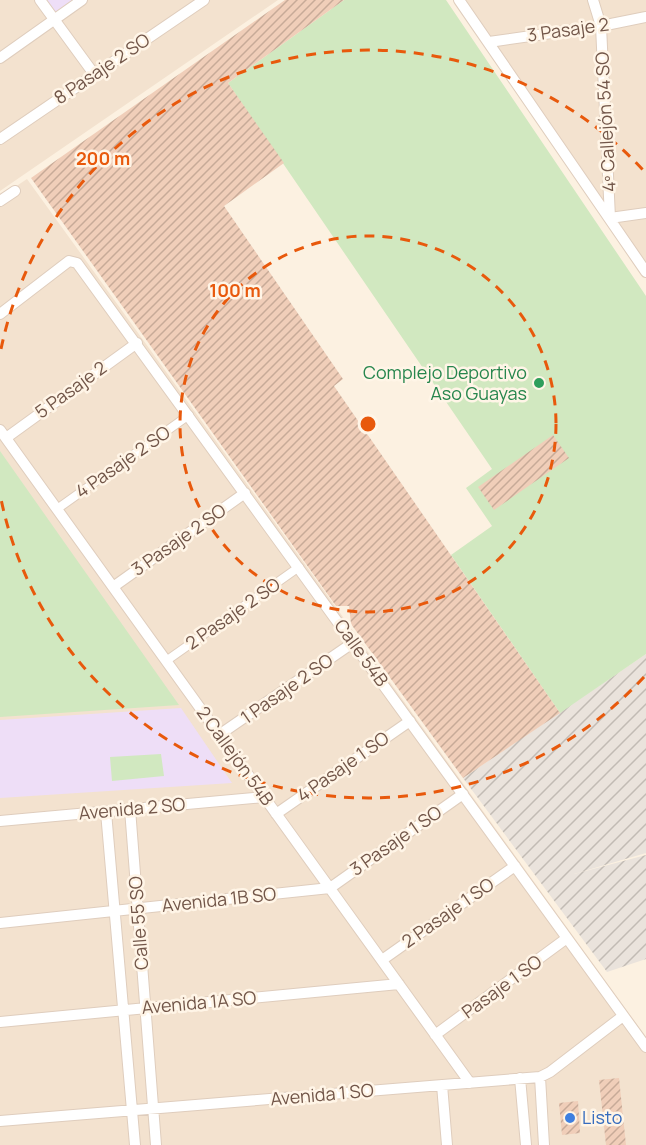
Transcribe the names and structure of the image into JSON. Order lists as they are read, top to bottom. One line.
{"streets":{"street":["3 Pasaje 2","8 Pasaje 2 SO","4º Callejón 54 SO","5 Pasaje 2","4 Pasaje 2 SO","3 Pasaje 2 SO","2 Pasaje 2 SO","Calle 54B","1 Pasaje 2 SO","2 Callejón 54B","4 Pasaje 1 SO","Avenida 2 SO","3 Pasaje 1 SO","Avenida 1B SO","2 Pasaje 1 SO","Calle 55 SO","Pasaje 1 SO","Avenida 1A SO","Avenida 1 SO"]},"crossings":[["3 Pasaje 2","4º Callejón 54 SO"],["5 Pasaje 2","Calle 54B"],["5 Pasaje 2","2 Callejón 54B"],["4 Pasaje 2 SO","Calle 54B"],["4 Pasaje 2 SO","2 Callejón 54B"],["3 Pasaje 2 SO","Calle 54B"],["3 Pasaje 2 SO","2 Callejón 54B"],["2 Pasaje 2 SO","Calle 54B"],["2 Pasaje 2 SO","2 Callejón 54B"],["Calle 54B","1 Pasaje 2 SO"],["Calle 54B","4 Pasaje 1 SO"],["Calle 54B","3 Pasaje 1 SO"],["Calle 54B","2 Pasaje 1 SO"],["Calle 54B","Pasaje 1 SO"],["1 Pasaje 2 SO","2 Callejón 54B"],["2 Callejón 54B","4 Pasaje 1 SO"],["2 Callejón 54B","Avenida 2 SO"],["2 Callejón 54B","3 Pasaje 1 SO"],["2 Callejón 54B","Avenida 1B SO"],["2 Callejón 54B","2 Pasaje 1 SO"],["2 Callejón 54B","Pasaje 1 SO"],["2 Callejón 54B","Avenida 1A SO"],["2 Callejón 54B","Avenida 1 SO"],["Avenida 2 SO","Calle 55 SO"],["3 Pasaje 1 SO","Avenida 1B SO"],["Avenida 1B SO","Calle 55 SO"],["Calle 55 SO","Avenida 1A SO"],["Calle 55 SO","Avenida 1 SO"]],"places":["Complejo Deportivo Aso Guayas","Listo"],"rings":["200 m","100 m"]}
